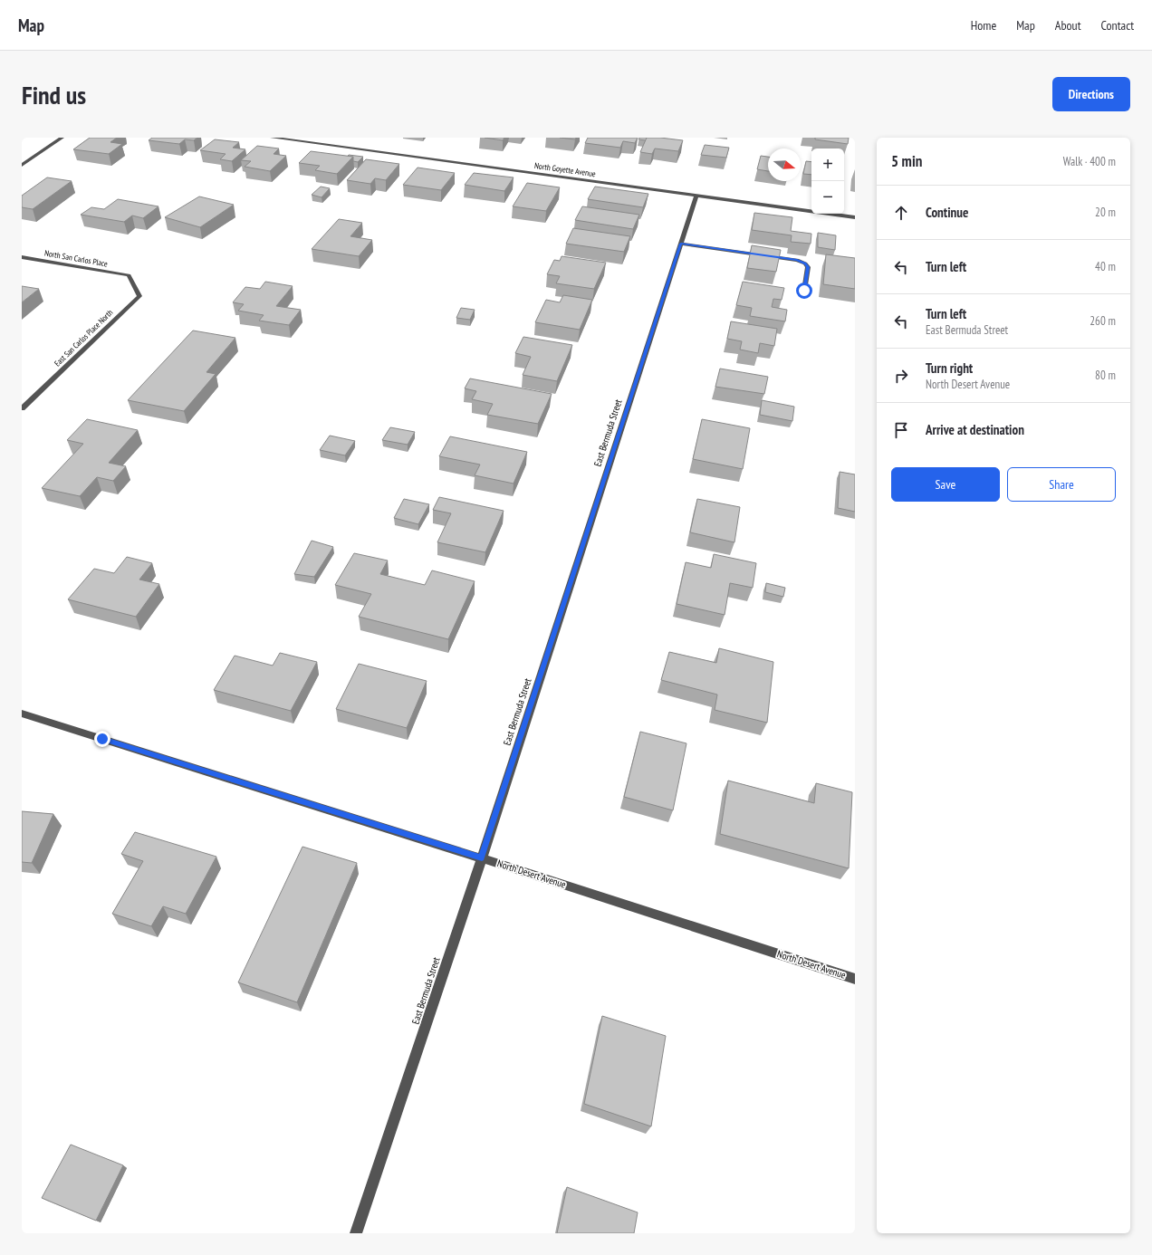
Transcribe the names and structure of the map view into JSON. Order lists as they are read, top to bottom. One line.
{"streets":{"street":["North Goyette Avenue","North San Carlos Place","East San Carlos Place North","East Bermuda Street","North Desert Avenue"]},"crossings":[["North Goyette Avenue","East Bermuda Street"],["North San Carlos Place","East San Carlos Place North"],["East Bermuda Street","North Desert Avenue"]],"north":"right","page":{"header":"Map","nav":["Home","Map","About","Contact"],"buttons":["Directions",["Save","Share"]],"title":"Find us","heading":["5 min","Walk · 400 m"],"map_buttons":["+","−"],"list":[["Continue","20 m"],["Turn left","40 m"],["Turn left","East Bermuda Street","260 m"],["Turn right","North Desert Avenue","80 m"],"Arrive at destination"]}}
